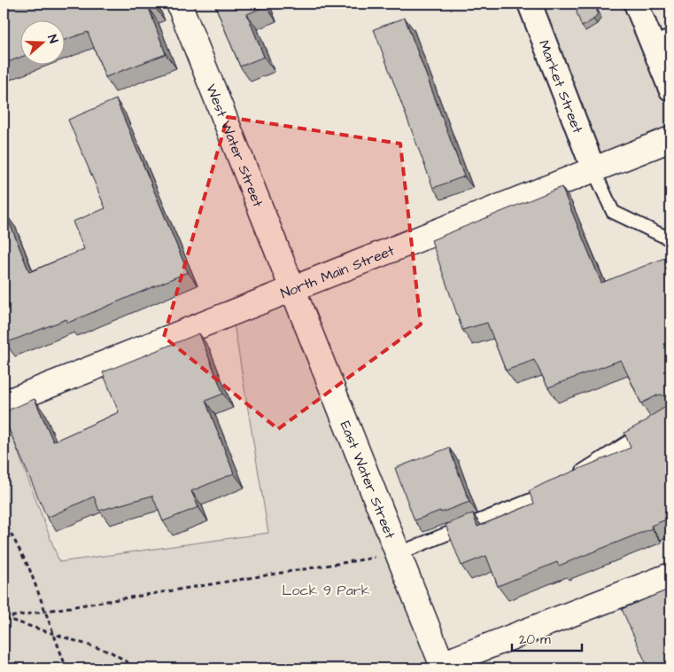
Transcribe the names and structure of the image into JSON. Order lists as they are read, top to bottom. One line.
{"streets":{"main road":["West Water Street","North Main Street","East Water Street"],"street":["Market Street"]},"crossings":[["Market Street","North Main Street"],["West Water Street","North Main Street"],["West Water Street","East Water Street"],["North Main Street","East Water Street"]],"parks":["Lock 9 Park"],"scale_bar":"20 m","north":"right"}
